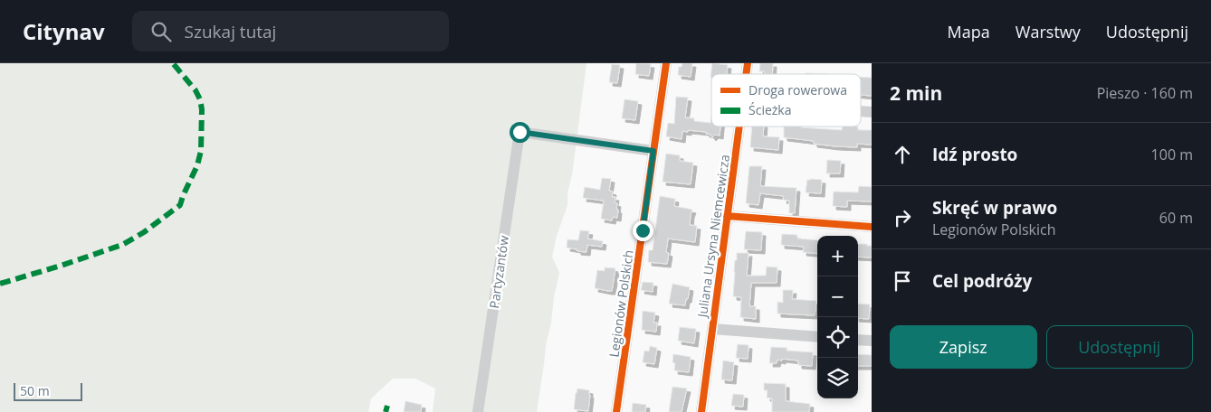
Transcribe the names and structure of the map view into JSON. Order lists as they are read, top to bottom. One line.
{"streets":{"street":["Juliana Ursyna Niemcewicza","Partyzantów","Legionów Polskich"]},"crossings":[["Partyzantów","Legionów Polskich"]],"legend":["Droga rowerowa","Ścieżka"],"scale_bar":"50 m","page":{"header":"Citynav","search":"Szukaj tutaj","nav":["Mapa","Warstwy","Udostępnij"],"heading":["2 min","Pieszo · 160 m"],"list":[["Idź prosto","100 m"],["Skręć w prawo","Legionów Polskich","60 m"],"Cel podróży"],"map_buttons":["+","−"],"buttons":["Zapisz","Udostępnij"],"scale":"50 m"}}
